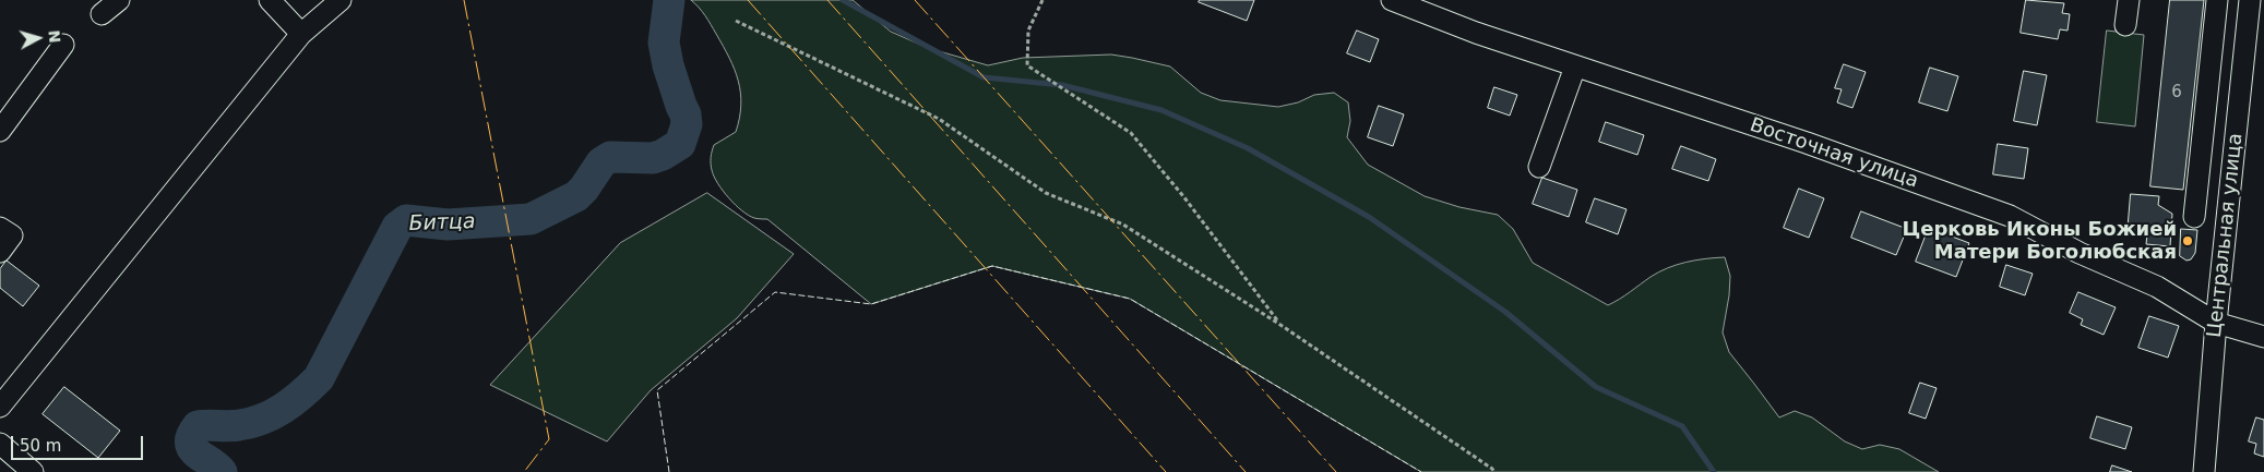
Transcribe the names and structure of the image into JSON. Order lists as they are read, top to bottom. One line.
{"streets":{"street":["Восточная улица","Центральная улица"]},"crossings":[["Восточная улица","Центральная улица"]],"water":["Битца"],"places":["Церковь Иконы Божией Матери Боголюбская"],"house_numbers":["6"],"scale_bar":"50 m","north":"right"}
